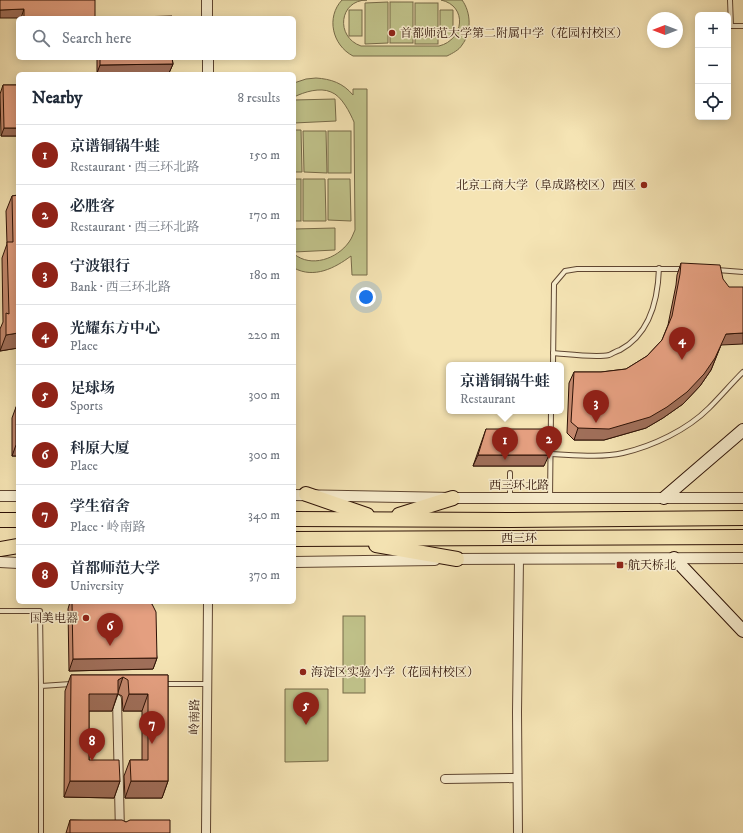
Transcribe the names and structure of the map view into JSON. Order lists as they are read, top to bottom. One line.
{"streets":{"highway":["西三环"],"street":["西三环北路","岭南路"]},"places":{"other":["首都师范大学第二附属中学（花园村校区）","北京工商大学（阜成路校区）西区","国美电器","海淀区实验小学（花园村校区）"],"transit":["航天桥北"]},"north":"left","page":{"map_buttons":["+","−"],"search":"Search here","heading":["Nearby","8 results"],"list":[{"mark":"1","name":"京谱铜锅牛蛙","note":"Restaurant · 西三环北路","value":"150 m"},{"mark":"2","name":"必胜客","note":"Restaurant · 西三环北路","value":"170 m"},{"mark":"3","name":"宁波银行","note":"Bank · 西三环北路","value":"180 m"},{"mark":"4","name":"光耀东方中心","note":"Place","value":"220 m"},{"mark":"5","name":"足球场","note":"Sports","value":"300 m"},{"mark":"6","name":"科原大厦","note":"Place","value":"300 m"},{"mark":"7","name":"学生宿舍","note":"Place · 岭南路","value":"340 m"},{"mark":"8","name":"首都师范大学","note":"University","value":"370 m"}],"pins":["4","3","2","1","6","5","7","8"],"popup":["京谱铜锅牛蛙","Restaurant"]}}
